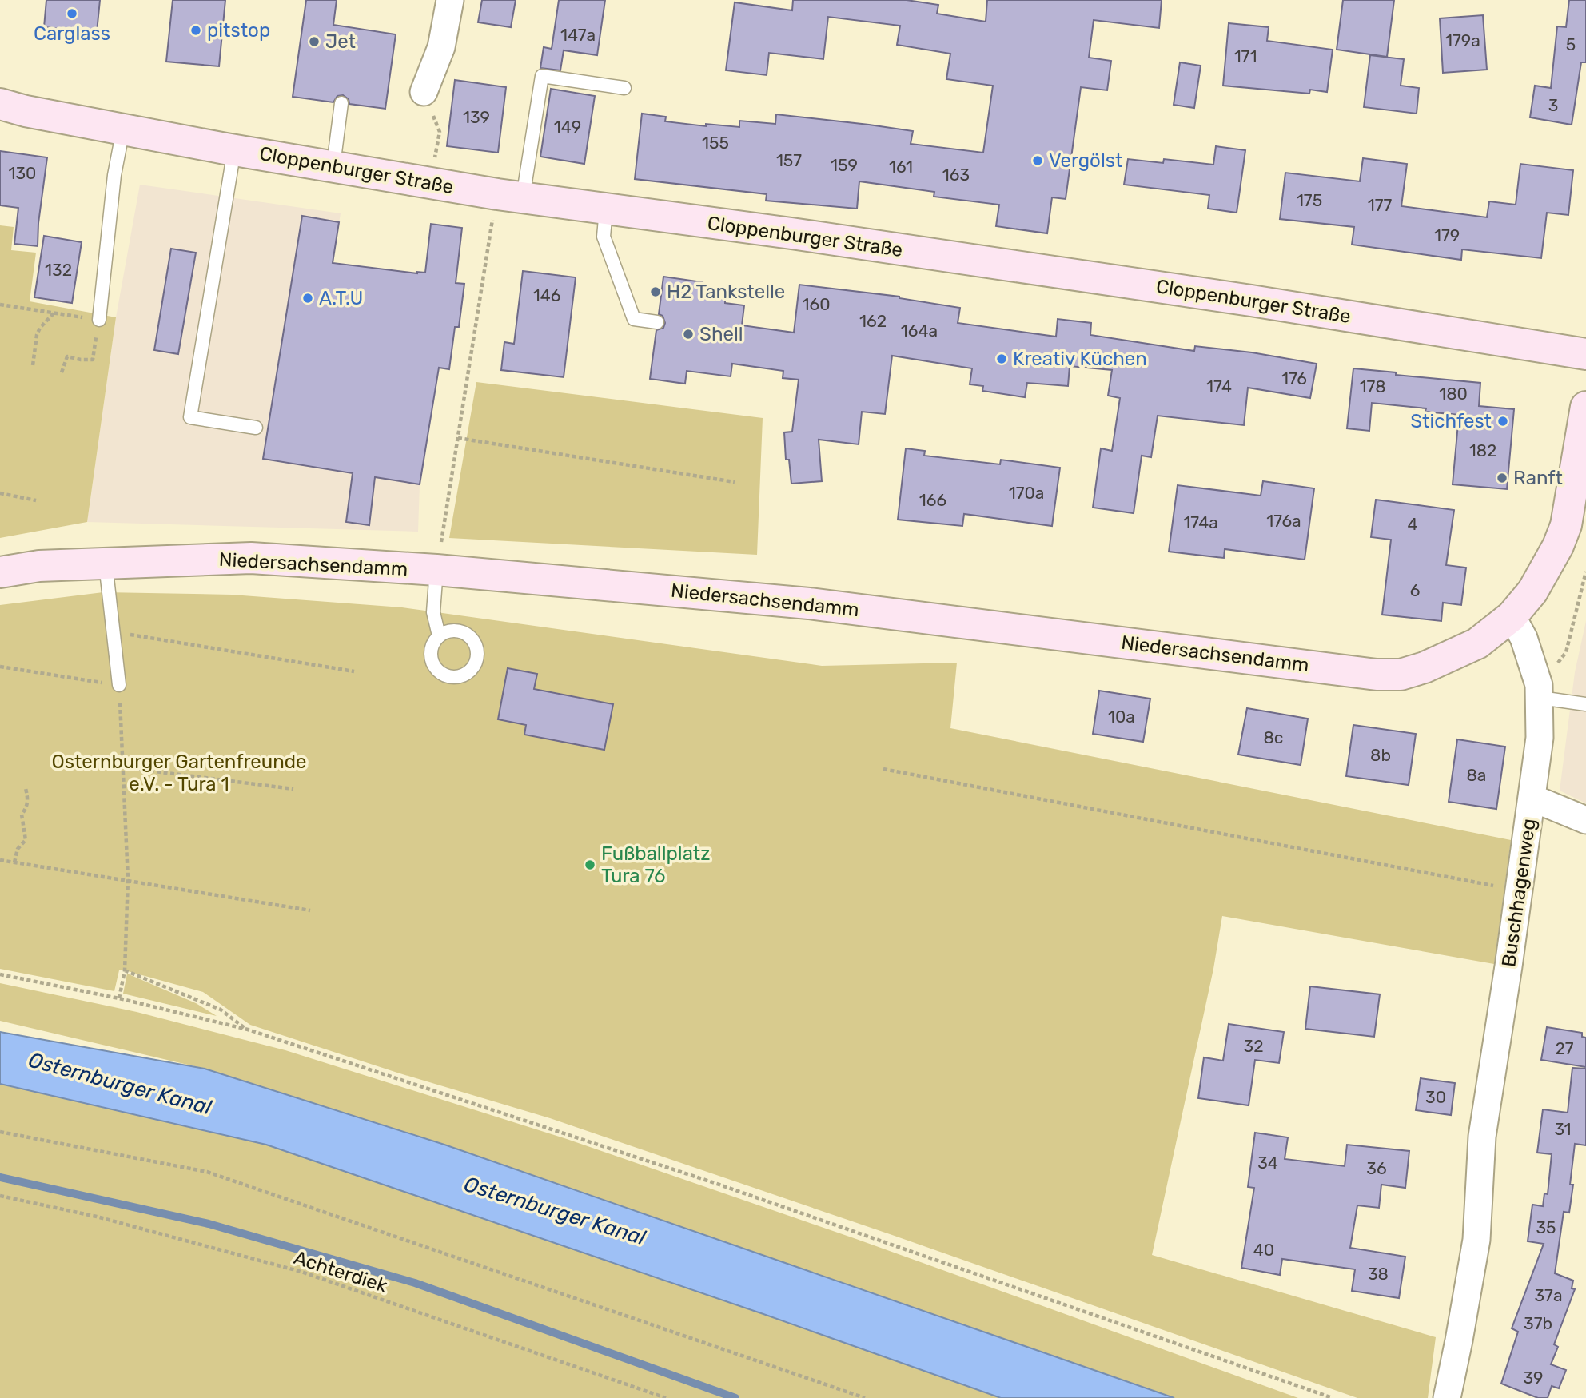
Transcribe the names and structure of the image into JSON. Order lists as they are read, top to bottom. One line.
{"streets":{"street":["Cloppenburger Straße","Niedersachsendamm","Buschhagenweg"],"path":["Achterdiek"]},"crossings":[["Niedersachsendamm","Buschhagenweg"]],"water":["Osternburger Kanal"],"parks":["Osternburger Gartenfreunde e.V. - Tura 1"],"places":["Carglass","pitstop","Jet","Vergölst","H2 Tankstelle","A.T.U","Shell","Kreativ Küchen","Stichfest","Ranft","Fußballplatz Tura 76"],"house_numbers":["147a","179a","5","171","3","139","149","155","157","159","161","130","163","175","177","179","132","146","160","162","164a","176","174","178","180","182","170a","166","176a","174a","4","6","10a","8c","8b","8a","32","27","30","31","34","36","35","40","38","37a","37b","39"]}
